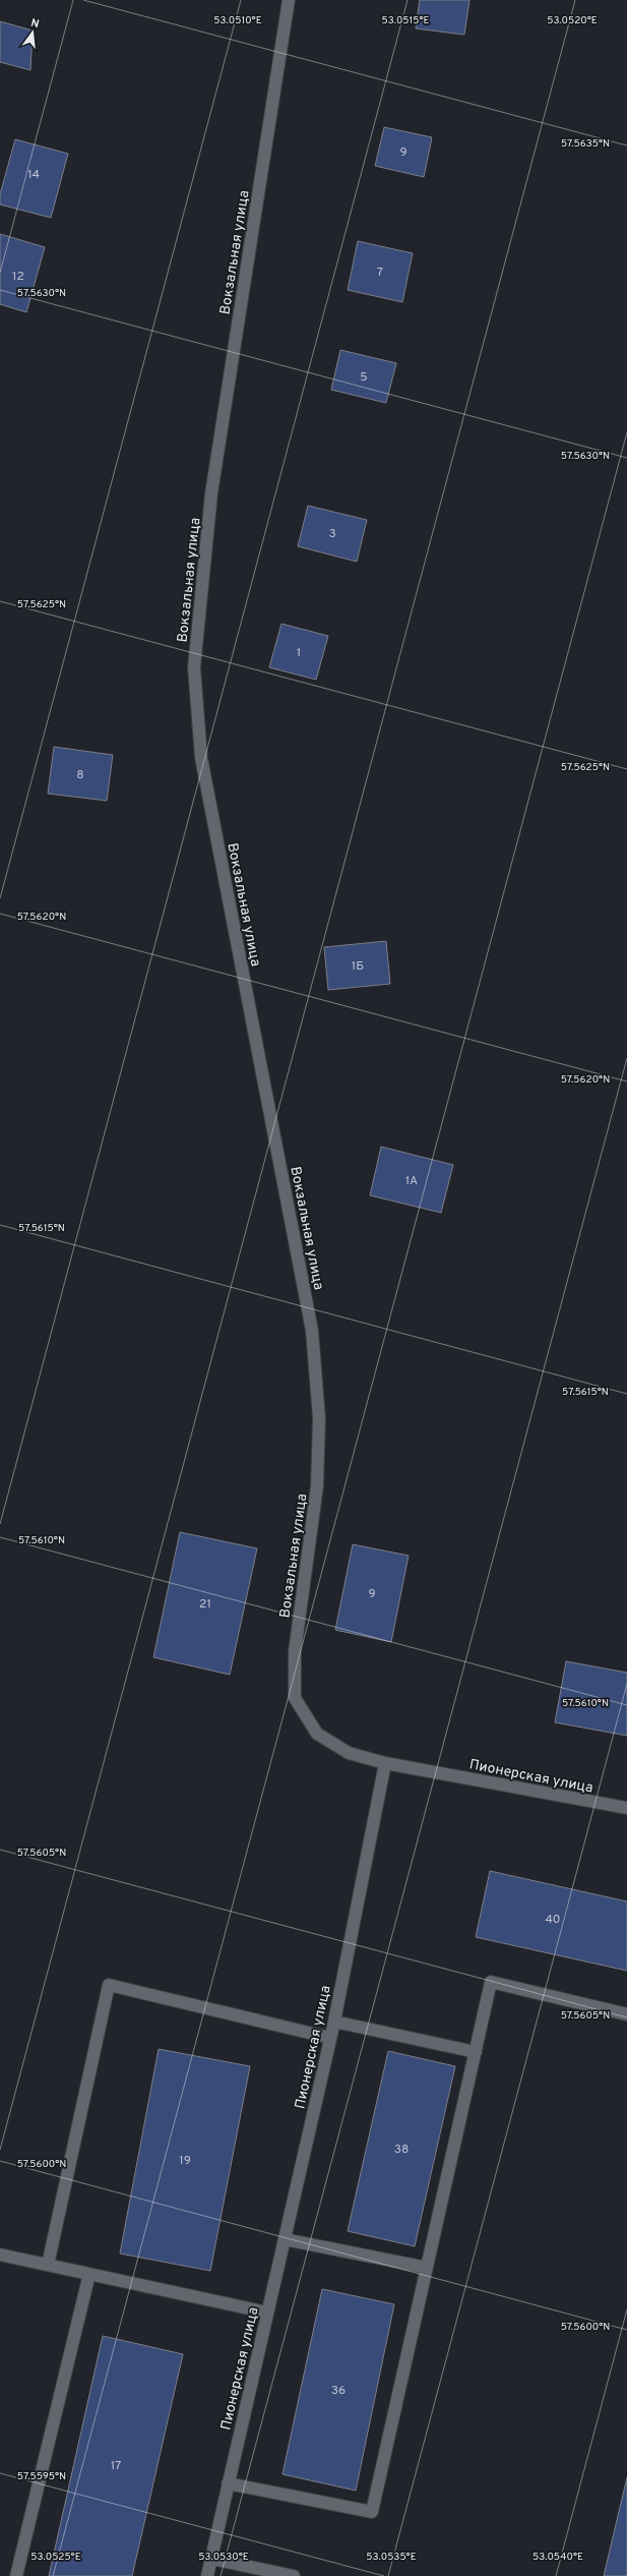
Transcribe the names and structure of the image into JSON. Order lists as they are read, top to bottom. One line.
{"streets":{"street":["Вокзальная улица","Пионерская улица"]},"crossings":[["Вокзальная улица","Пионерская улица"]],"house_numbers":["9","14","7","12","5","3","1","8","1Б","1А","9","21","40","38","19","36","17"],"north":"top","coordinates":["53.0510°E","53.0515°E","53.0520°E","57.5635°N","57.5630°N","57.5625°N","57.5620°N","57.5615°N","57.5610°N","57.5605°N","57.5600°N","57.5595°N","53.0525°E","53.0530°E","53.0535°E","53.0540°E"]}
